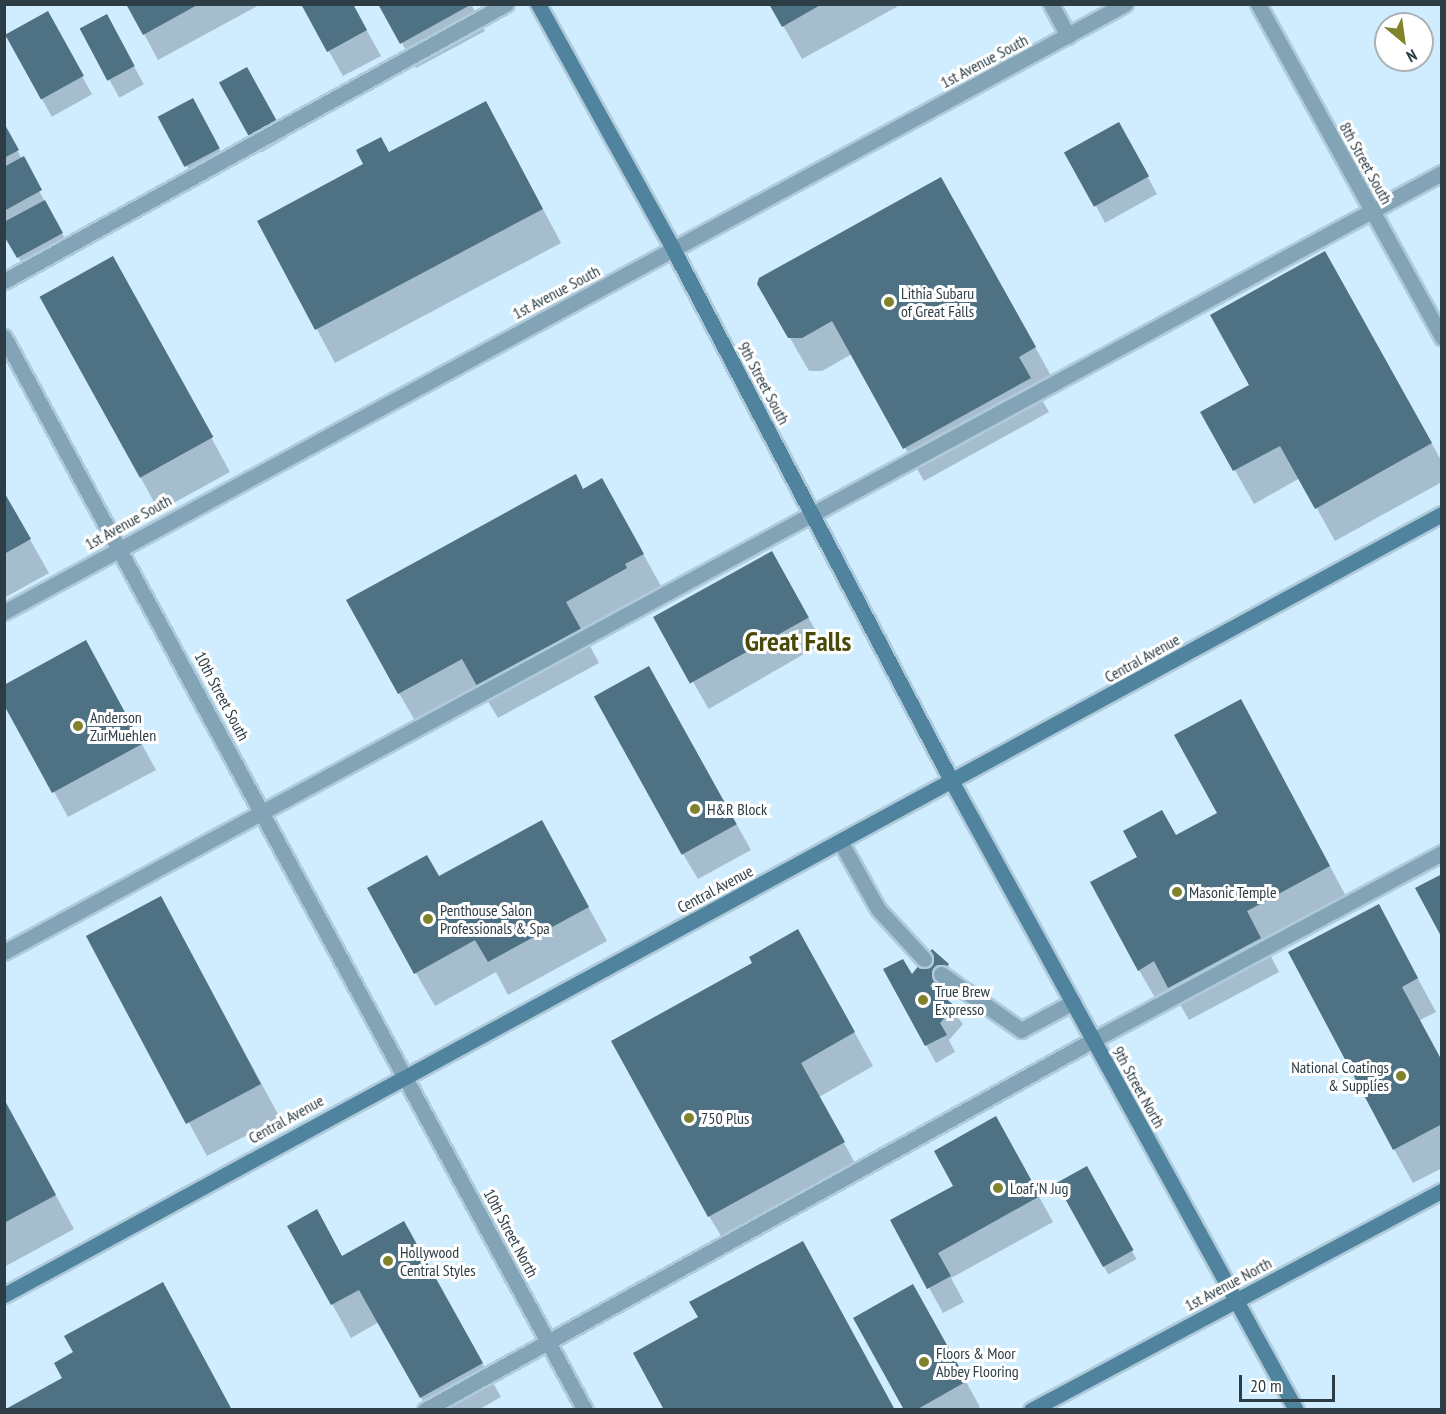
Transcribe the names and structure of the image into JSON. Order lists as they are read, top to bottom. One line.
{"streets":{"main road":["9th Street South","Central Avenue","9th Street North","1st Avenue North"],"street":["1st Avenue South","8th Street South","10th Street South","10th Street North"]},"crossings":[["1st Avenue South","9th Street South"],["1st Avenue South","10th Street South"],["9th Street South","Central Avenue"],["9th Street South","9th Street North"],["Central Avenue","10th Street South"],["Central Avenue","9th Street North"],["Central Avenue","10th Street North"],["10th Street South","10th Street North"],["9th Street North","1st Avenue North"]],"districts":["Great Falls"],"places":["Lithia Subaru of Great Falls","Anderson ZurMuehlen","H&R Block","Masonic Temple","Penthouse Salon Professionals & Spa","True Brew Expresso","National Coatings & Supplies","750 Plus","Loaf 'N Jug","Hollywood Central Styles","Floors & Moor Abbey Flooring"],"scale_bar":"20 m","north":"bottom right"}
